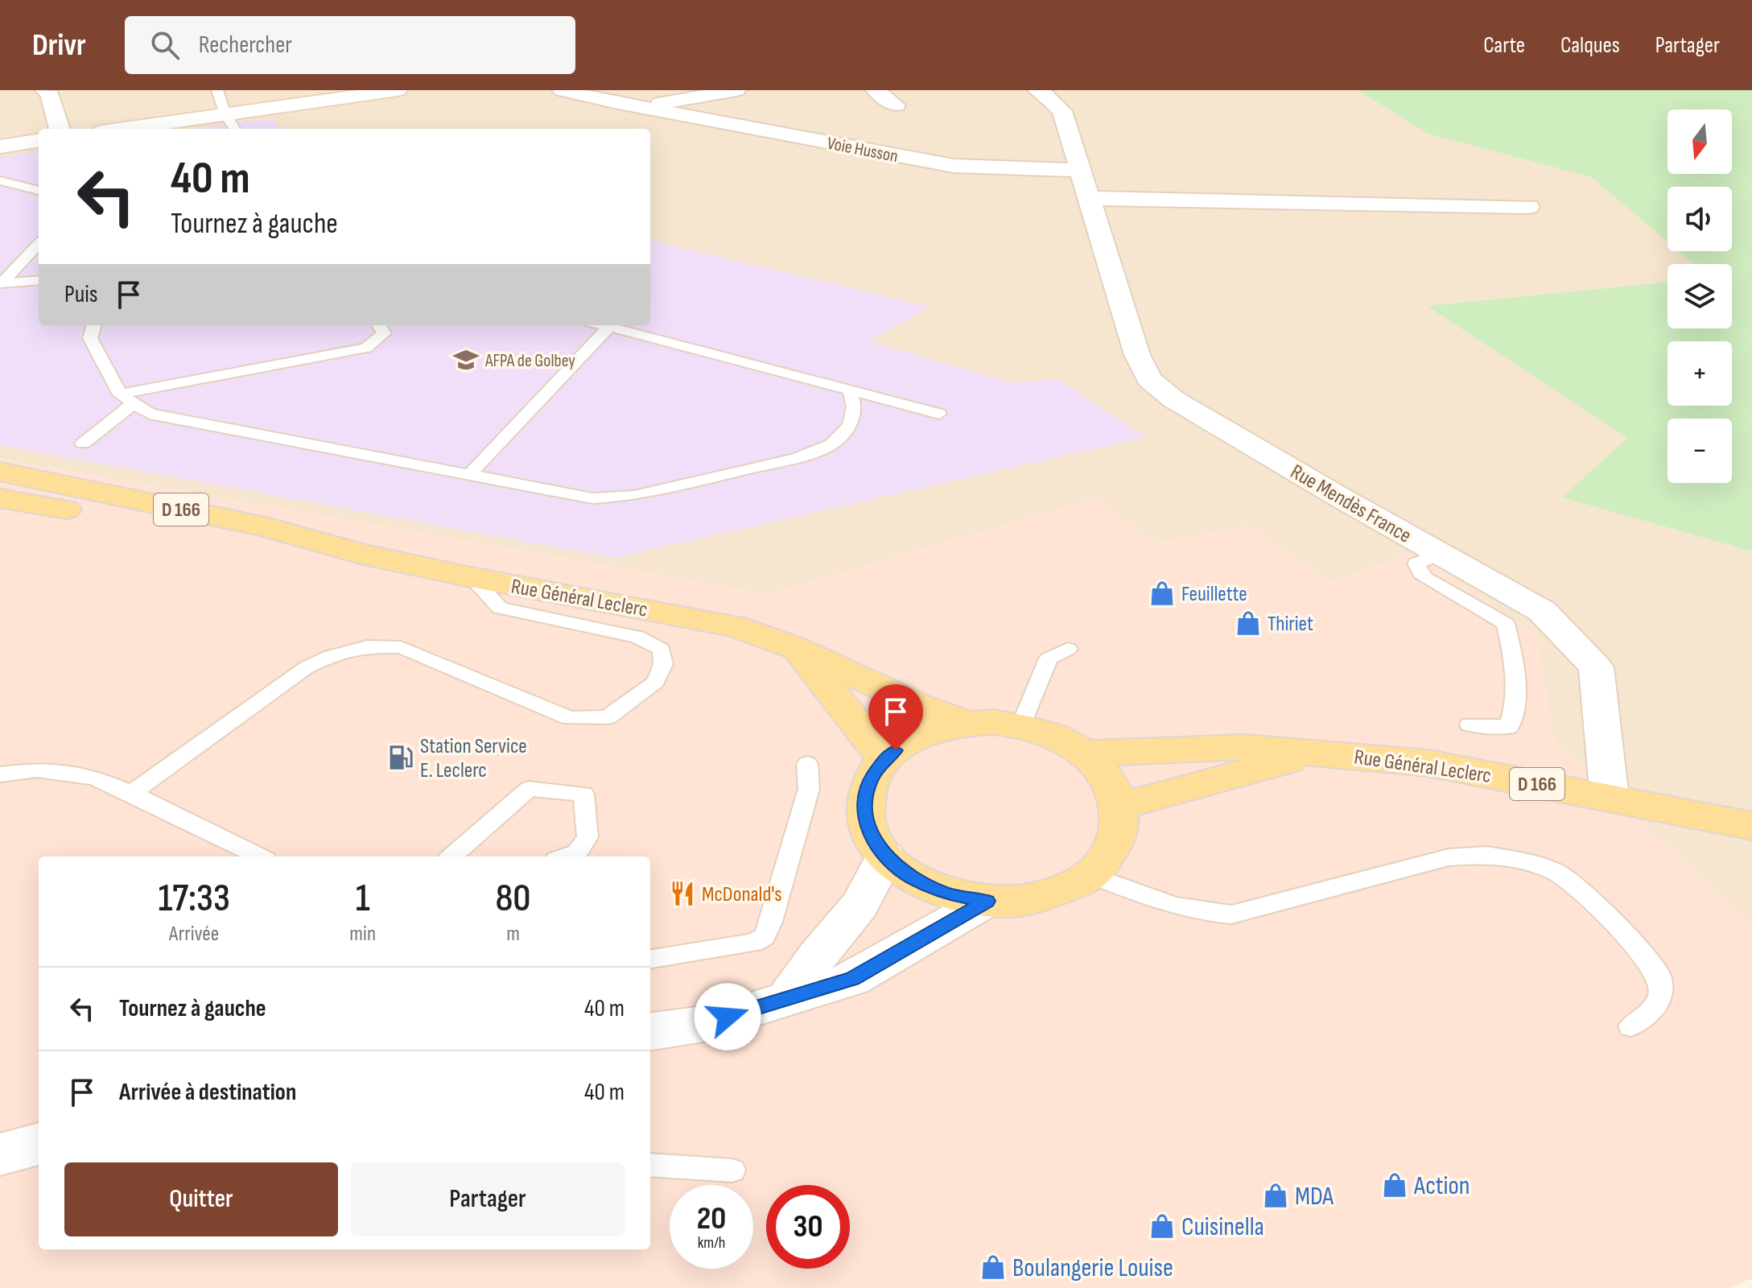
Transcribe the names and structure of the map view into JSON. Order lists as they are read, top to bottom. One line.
{"streets":{"main road":["D 166","Rue Général Leclerc"],"street":["Voie Husson","Rue Mendès France"]},"crossings":[["Voie Husson","Rue Mendès France"],["Rue Mendès France","Rue Général Leclerc"]],"places":{"school or university":["AFPA de Golbey"],"shop":["Feuillette","Thiriet","Action","MDA","Cuisinella","Boulangerie Louise"],"fuel station":["Station Service E. Leclerc"],"restaurant":["McDonald's"]},"north":"bottom","page":{"header":"Drivr","search":"Rechercher","nav":["Carte","Calques","Partager"],"map_buttons":["+","−"],"turn":["40 m","Tournez à gauche"],"then":"Puis","eta":["17:33","Arrivée","1","min","80","m"],"list":[{"name":"Tournez à gauche","value":"40 m"},{"name":"Arrivée à destination","value":"40 m"}],"buttons":["Quitter","Partager"],"speed":"20 km/h","limit":"30"}}
